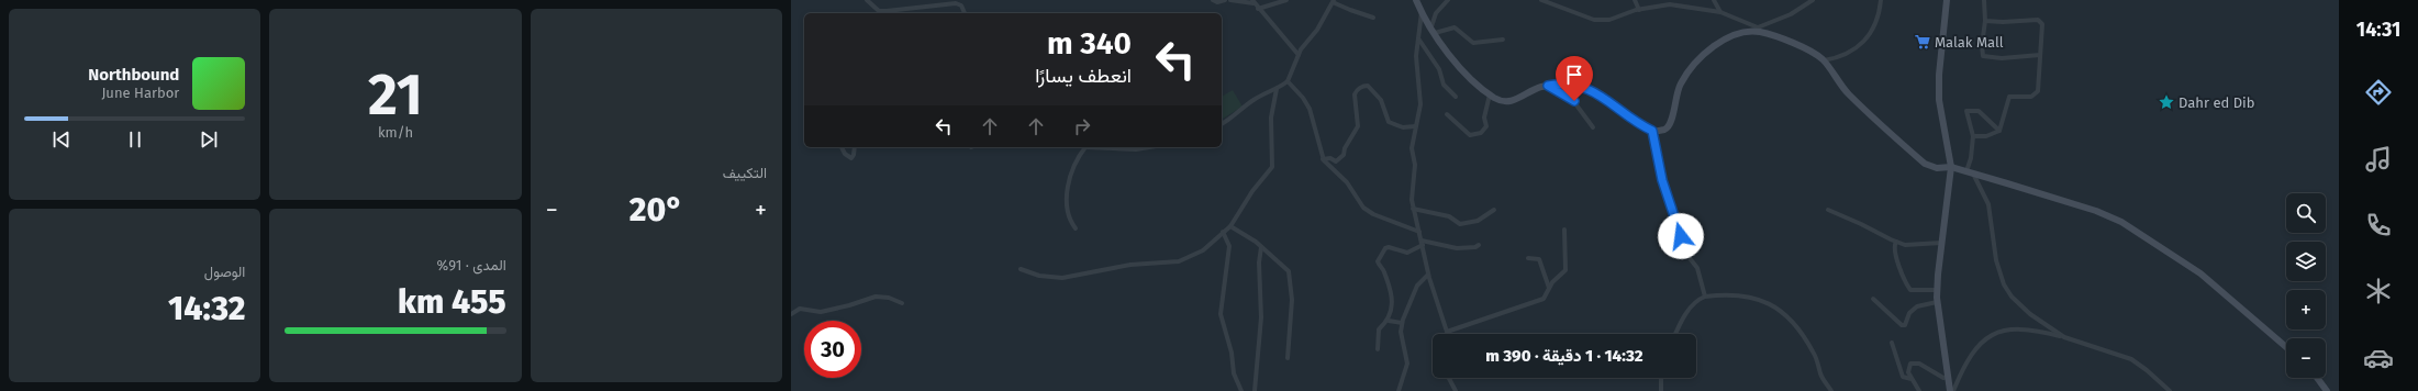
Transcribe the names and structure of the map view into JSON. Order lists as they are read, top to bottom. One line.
{"places":{"supermarket":["Malak Mall"],"place":["Dahr ed Dib"]},"page":{"tabs":"14:31","tile":["التكييف",["21","km/h"],["المدى · 91%","455 km"],["الوصول","14:32"]],"turn":["340 m","انعطف يسارًا"],"song":["Northbound","June Harbor"],"heat":["−","20°","+"],"map_buttons":["+","−"],"limit":"30","trip":"14:32 · 1 دقيقة · 390 m"}}
